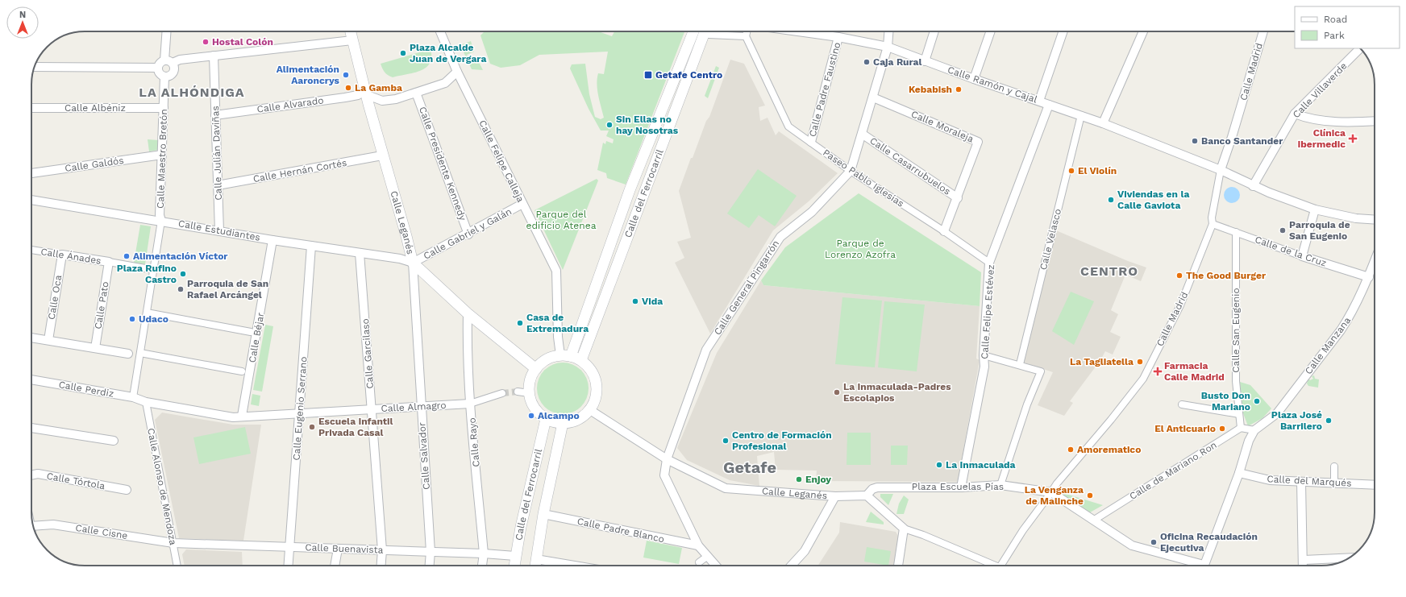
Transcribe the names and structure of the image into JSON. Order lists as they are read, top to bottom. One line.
{"streets":{"street":["Calle Madrid","Calle Ramón y Cajal","Calle Padre Faustino","Calle Villaverde","Calle Alvarado","Calle Albéniz","Calle Moraleja","Calle Julián Daviñas","Calle Maestro Bretón","Calle Felipe Calleja","Calle Presidente Kennedy","Calle Galdós","Calle Casarrubuelos","Calle Hernán Cortés","Paseo Pablo Iglesias","Calle del Ferrocarril","Calle Leganés","Calle Estudiantes","Calle Gabriel y Galán","Calle Velasco","Calle de la Cruz","Calle Ánades","Calle General Pingarrón","Calle Oca","Calle Pato","Calle Felipe Estévez","Calle San Eugenio","Calle Béjar","Calle Manzana","Calle Garcilaso","Calle Perdiz","Calle Almagro","Calle Eugenio Serrano","Calle Rayo","Calle Salvador","Calle de Mariano Ron","Calle Tórtola","Calle del Marqués","Calle Alonso de Mendoza","Plaza Escuelas Pías","Calle Padre Blanco","Calle Cisne","Calle Buenavista"]},"crossings":[["Calle Madrid","Calle Ramón y Cajal"],["Calle Madrid","Calle de la Cruz"],["Calle Madrid","Plaza Escuelas Pías"],["Calle Ramón y Cajal","Calle Padre Faustino"],["Calle Ramón y Cajal","Calle Villaverde"],["Calle Ramón y Cajal","Calle Velasco"],["Calle Ramón y Cajal","Calle General Pingarrón"],["Calle Ramón y Cajal","Calle Felipe Estévez"],["Calle Padre Faustino","Paseo Pablo Iglesias"],["Calle Alvarado","Calle Julián Daviñas"],["Calle Alvarado","Calle Leganés"],["Calle Albéniz","Calle Maestro Bretón"],["Calle Moraleja","Calle Casarrubuelos"],["Calle Moraleja","Paseo Pablo Iglesias"],["Calle Moraleja","Calle General Pingarrón"],["Calle Julián Daviñas","Calle Hernán Cortés"],["Calle Julián Daviñas","Calle Estudiantes"],["Calle Maestro Bretón","Calle Galdós"],["Calle Maestro Bretón","Calle Estudiantes"],["Calle Felipe Calleja","Calle del Ferrocarril"],["Calle Felipe Calleja","Calle Leganés"],["Calle Felipe Calleja","Calle Gabriel y Galán"],["Calle Presidente Kennedy","Calle Gabriel y Galán"],["Calle Casarrubuelos","Calle General Pingarrón"],["Calle Hernán Cortés","Calle Leganés"],["Paseo Pablo Iglesias","Calle General Pingarrón"],["Paseo Pablo Iglesias","Calle Felipe Estévez"],["Calle del Ferrocarril","Calle Leganés"],["Calle del Ferrocarril","Calle Padre Blanco"],["Calle del Ferrocarril","Calle Buenavista"],["Calle Leganés","Calle Estudiantes"],["Calle Leganés","Calle Gabriel y Galán"],["Calle Leganés","Calle General Pingarrón"],["Calle Leganés","Calle Rayo"],["Calle Leganés","Calle Salvador"],["Calle Leganés","Plaza Escuelas Pías"],["Calle Estudiantes","Calle Gabriel y Galán"],["Calle Estudiantes","Calle Béjar"],["Calle Estudiantes","Calle Garcilaso"],["Calle Estudiantes","Calle Eugenio Serrano"],["Calle Estudiantes","Calle Salvador"],["Calle Gabriel y Galán","Calle Salvador"],["Calle de la Cruz","Calle San Eugenio"],["Calle de la Cruz","Calle Manzana"],["Calle Ánades","Calle Oca"],["Calle Ánades","Calle Pato"],["Calle General Pingarrón","Calle Padre Blanco"],["Calle Felipe Estévez","Plaza Escuelas Pías"],["Calle San Eugenio","Calle de Mariano Ron"],["Calle Béjar","Calle Almagro"],["Calle Garcilaso","Calle Almagro"],["Calle Garcilaso","Calle Buenavista"],["Calle Perdiz","Calle Almagro"],["Calle Perdiz","Calle Alonso de Mendoza"],["Calle Almagro","Calle Eugenio Serrano"],["Calle Almagro","Calle Rayo"],["Calle Almagro","Calle Salvador"],["Calle Almagro","Calle Alonso de Mendoza"],["Calle Eugenio Serrano","Calle Buenavista"],["Calle Rayo","Calle Buenavista"],["Calle Salvador","Calle Buenavista"],["Calle Alonso de Mendoza","Calle Cisne"],["Calle Alonso de Mendoza","Calle Buenavista"],["Calle Cisne","Calle Buenavista"]],"districts":["LA ALHÓNDIGA","CENTRO","Getafe"],"parks":["Parque del edificio Atenea","Parque de Lorenzo Azofra"],"places":{"other":["Hostal Colón","Plaza Alcalde Juan de Vergara","Caja Rural","Alimentación Aaroncrys","La Gamba","Kebabish","Sin Ellas no hay Nosotras","Banco Santander","El Violín","Viviendas en la Calle Gaviota","Parroquia de San Eugenio","Alimentación Víctor","Plaza Rufino Castro","The Good Burger","Parroquia de San Rafael Arcángel","Vida","Udaco","Casa de Extremadura","La Tagliatella","La Inmaculada-Padres Escolapios","Busto Don Mariano","Alcampo","Plaza José Barrilero","Escuela Infantil Privada Casal","El Anticuario","Centro de Formación Profesional","Amorematico","La Inmaculada","Enjoy","La Venganza de Malinche","Oficina Recaudación Ejecutiva"],"transit":["Getafe Centro"],"health":["Clínica Ibermedic","Farmacia Calle Madrid"]},"legend":["Road","Park"],"north":"top"}
